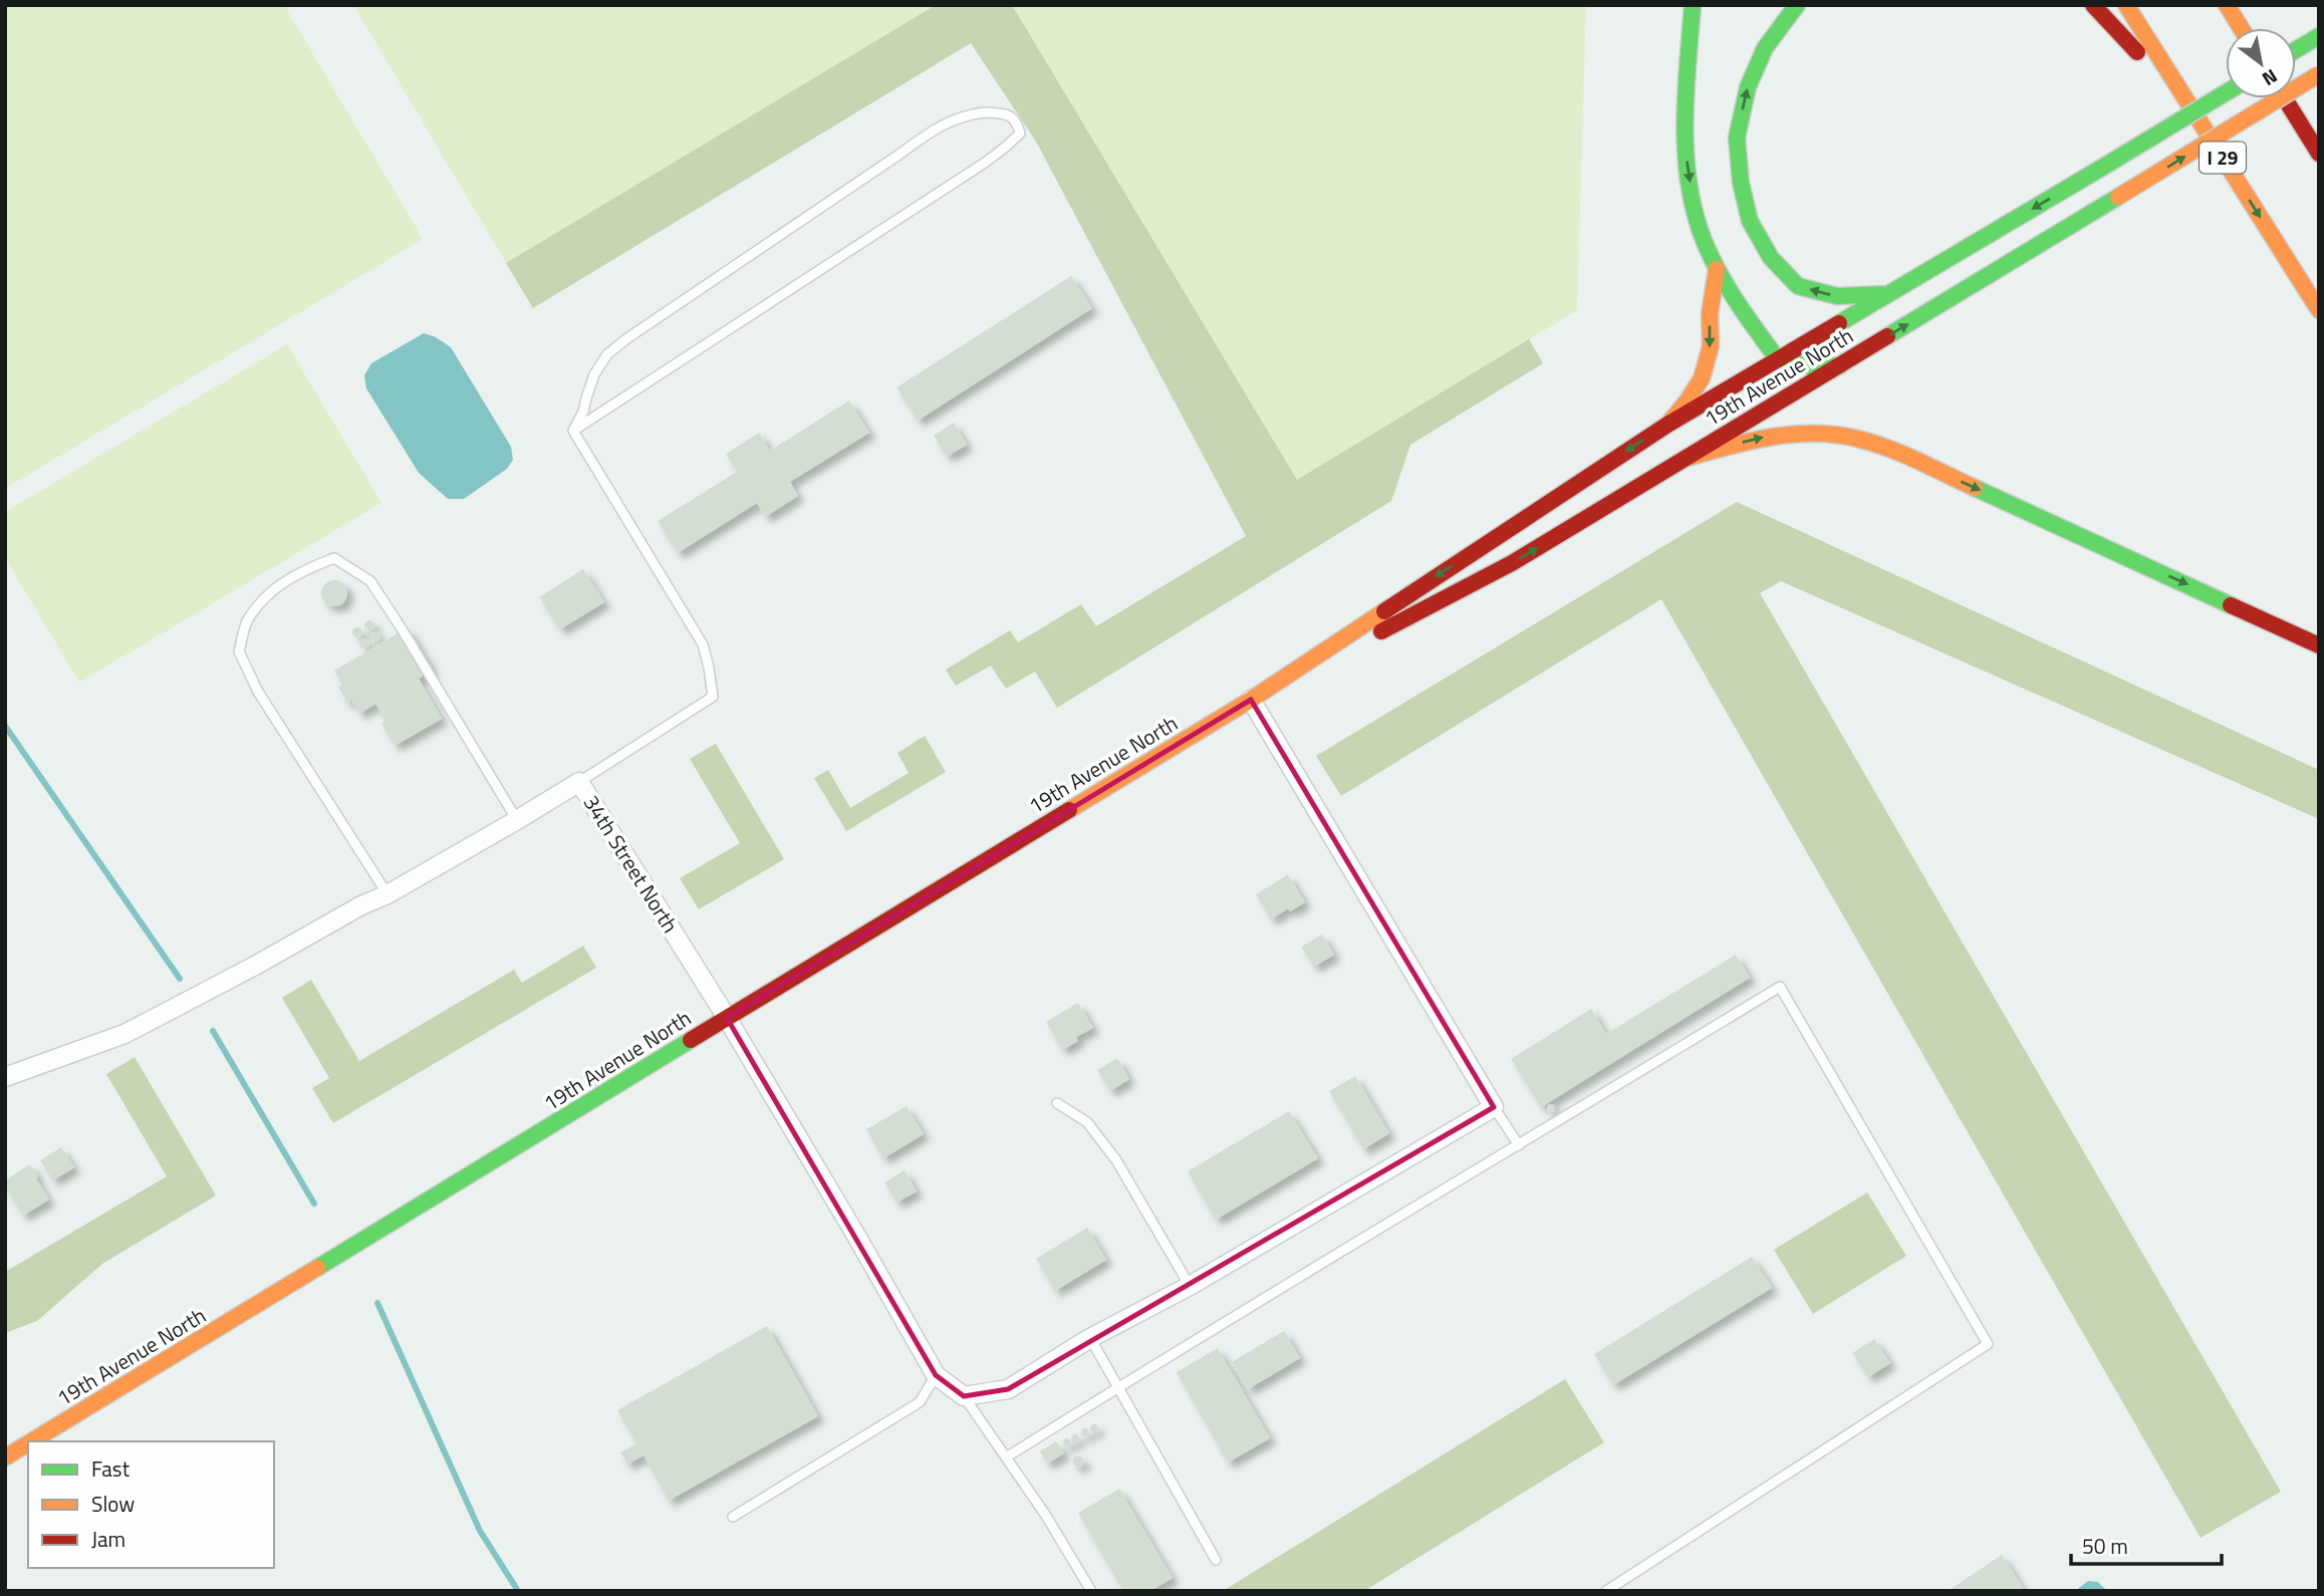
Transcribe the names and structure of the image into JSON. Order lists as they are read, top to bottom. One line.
{"streets":{"main road":["I 29","19th Avenue North"],"street":["34th Street North"]},"crossings":[["19th Avenue North","34th Street North"]],"legend":["Fast","Slow","Jam"],"scale_bar":"50 m","north":"bottom right"}
